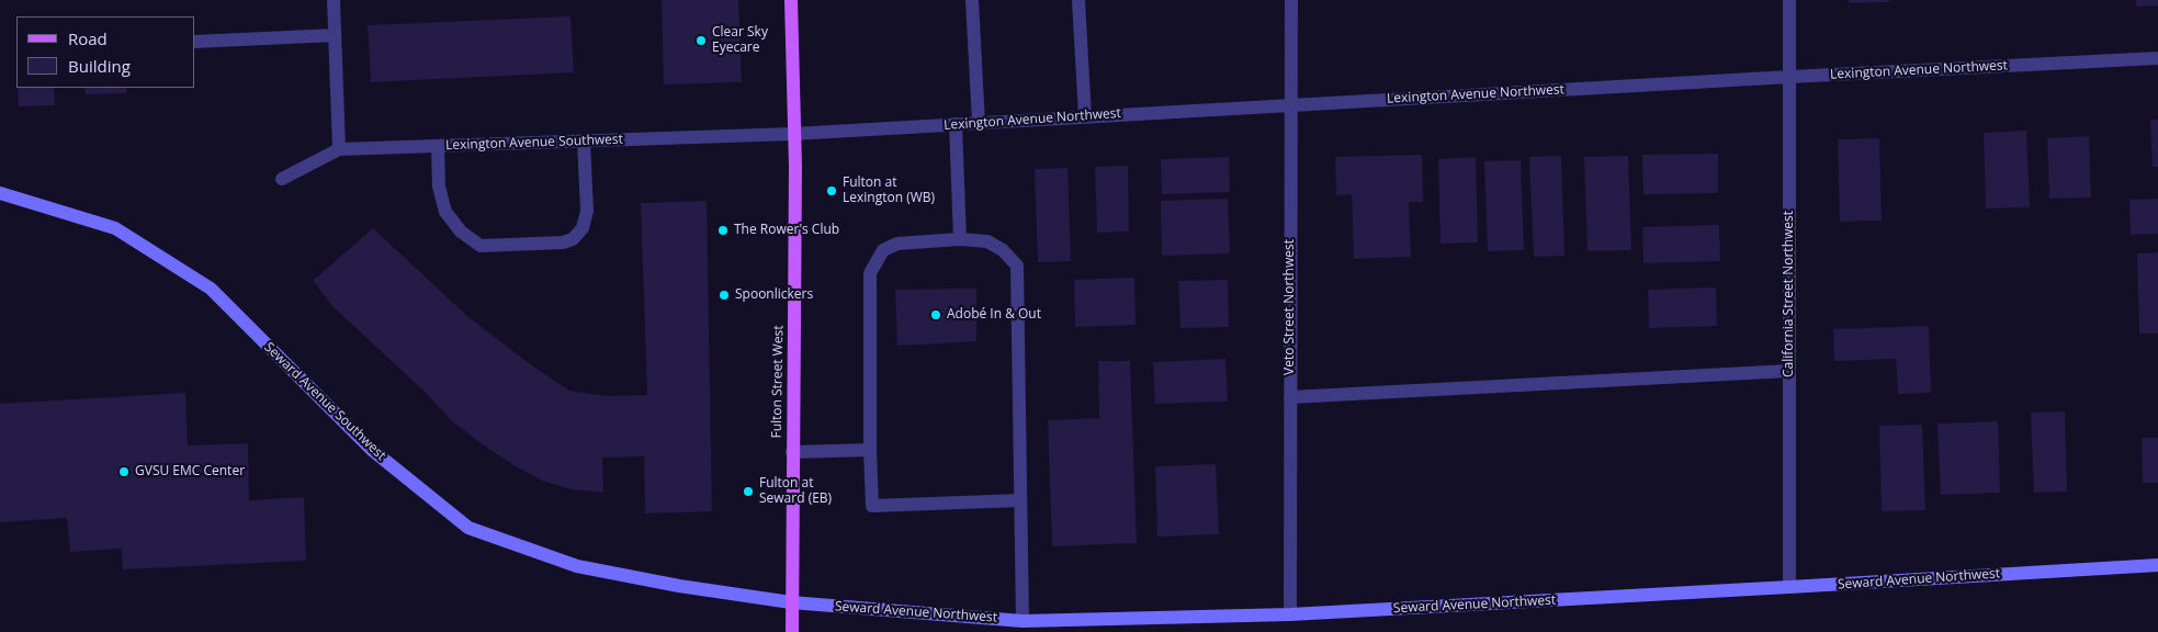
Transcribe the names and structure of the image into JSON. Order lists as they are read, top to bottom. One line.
{"streets":{"main road":["Fulton Street West"],"street":["Lexington Avenue Northwest","Lexington Avenue Southwest","California Street Northwest","Veto Street Northwest","Seward Avenue Southwest","Seward Avenue Northwest"]},"crossings":[["Lexington Avenue Northwest","Lexington Avenue Southwest"],["Lexington Avenue Northwest","California Street Northwest"],["Lexington Avenue Northwest","Veto Street Northwest"],["Lexington Avenue Northwest","Fulton Street West"],["Lexington Avenue Southwest","Fulton Street West"],["California Street Northwest","Seward Avenue Northwest"],["Veto Street Northwest","Seward Avenue Northwest"],["Fulton Street West","Seward Avenue Southwest"],["Fulton Street West","Seward Avenue Northwest"],["Seward Avenue Southwest","Seward Avenue Northwest"]],"places":["Clear Sky Eyecare","Fulton at Lexington (WB)","The Rower's Club","Spoonlickers","Adobé In & Out","GVSU EMC Center","Fulton at Seward (EB)"],"legend":["Road","Building"]}
